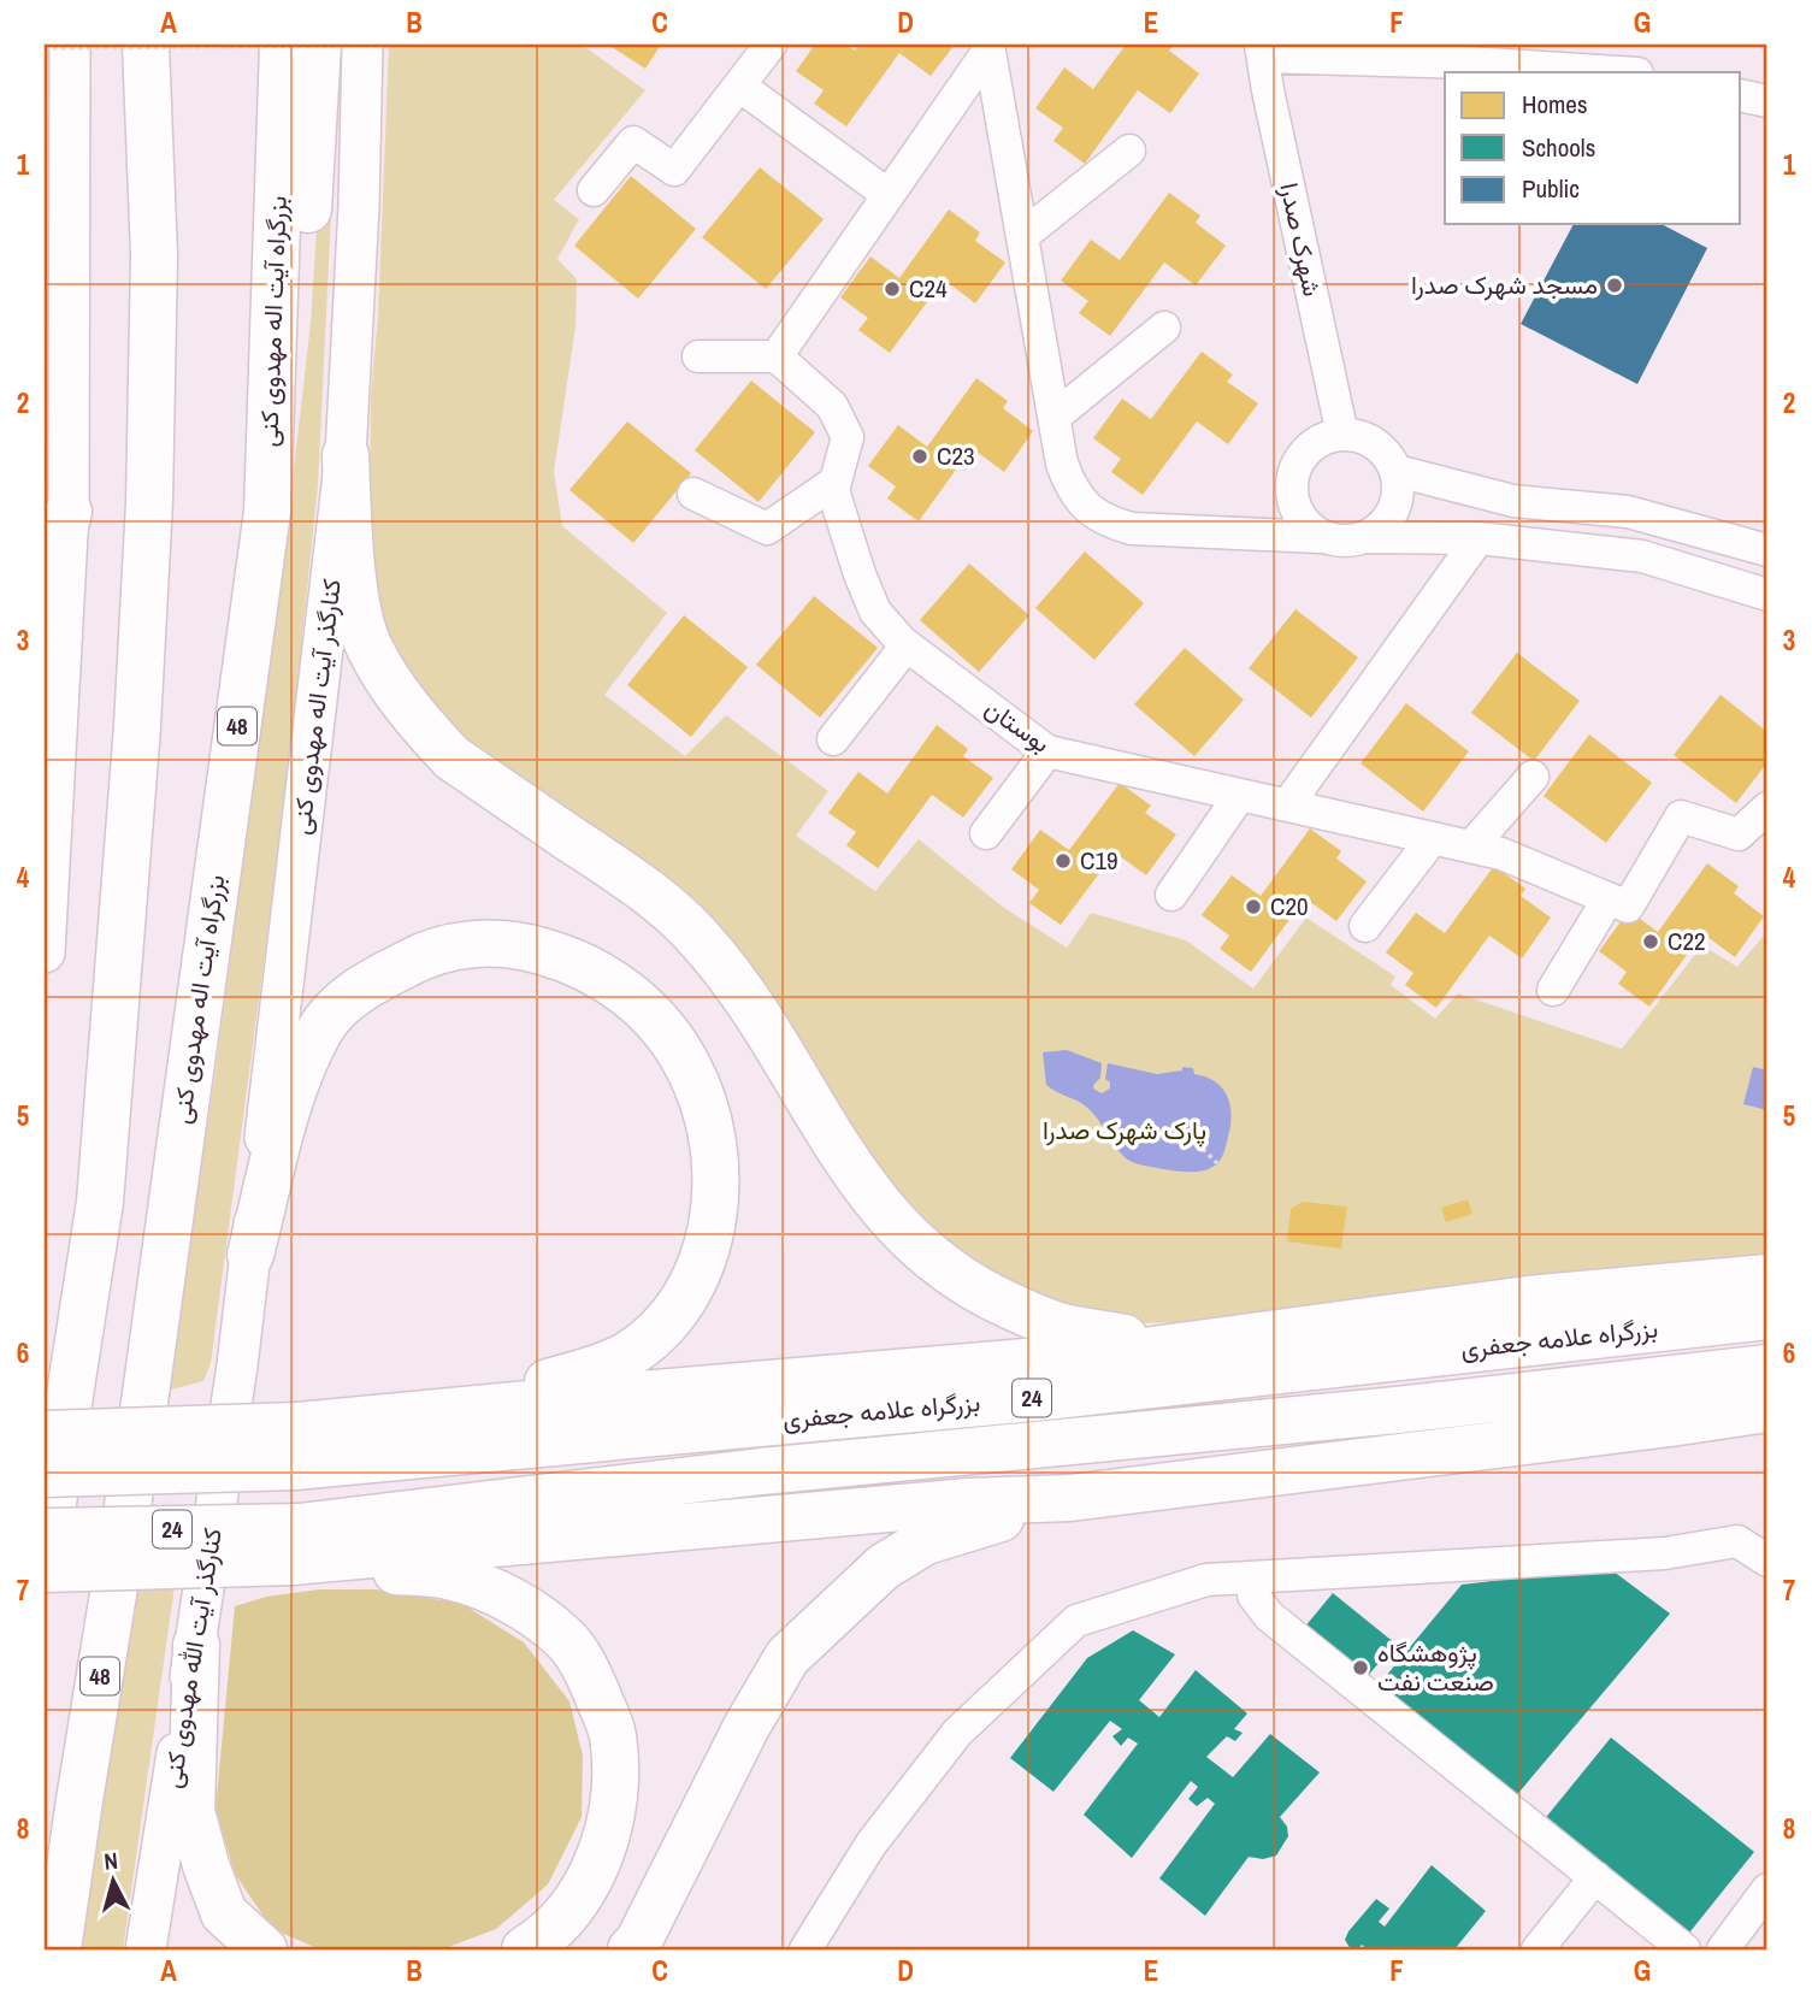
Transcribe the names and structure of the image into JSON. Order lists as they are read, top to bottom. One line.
{"streets":{"highway":["بزرگراه آیت اله مهدوی کنی","48","بزرگراه علامه جعفری","24"],"main road":["کنارگذر آیت اله مهدوی کنی","کنارگذر آیت الله مهدوی کنی"],"street":["شهرک صدرا","بوستان"]},"crossings":[["کنارگذر آیت اله مهدوی کنی","کنارگذر آیت الله مهدوی کنی"],["بزرگراه علامه جعفری","24"]],"parks":["پارک شهرک صدرا"],"places":["مسجد شهرک صدرا","C24","C23","C19","C20","C22","پژوهشگاه صنعت نفت"],"legend":["Homes","Schools","Public"],"north":"top","grid":{"columns":["A","B","C","D","E","F","G"],"rows":["1","2","3","4","5","6","7","8"]}}
